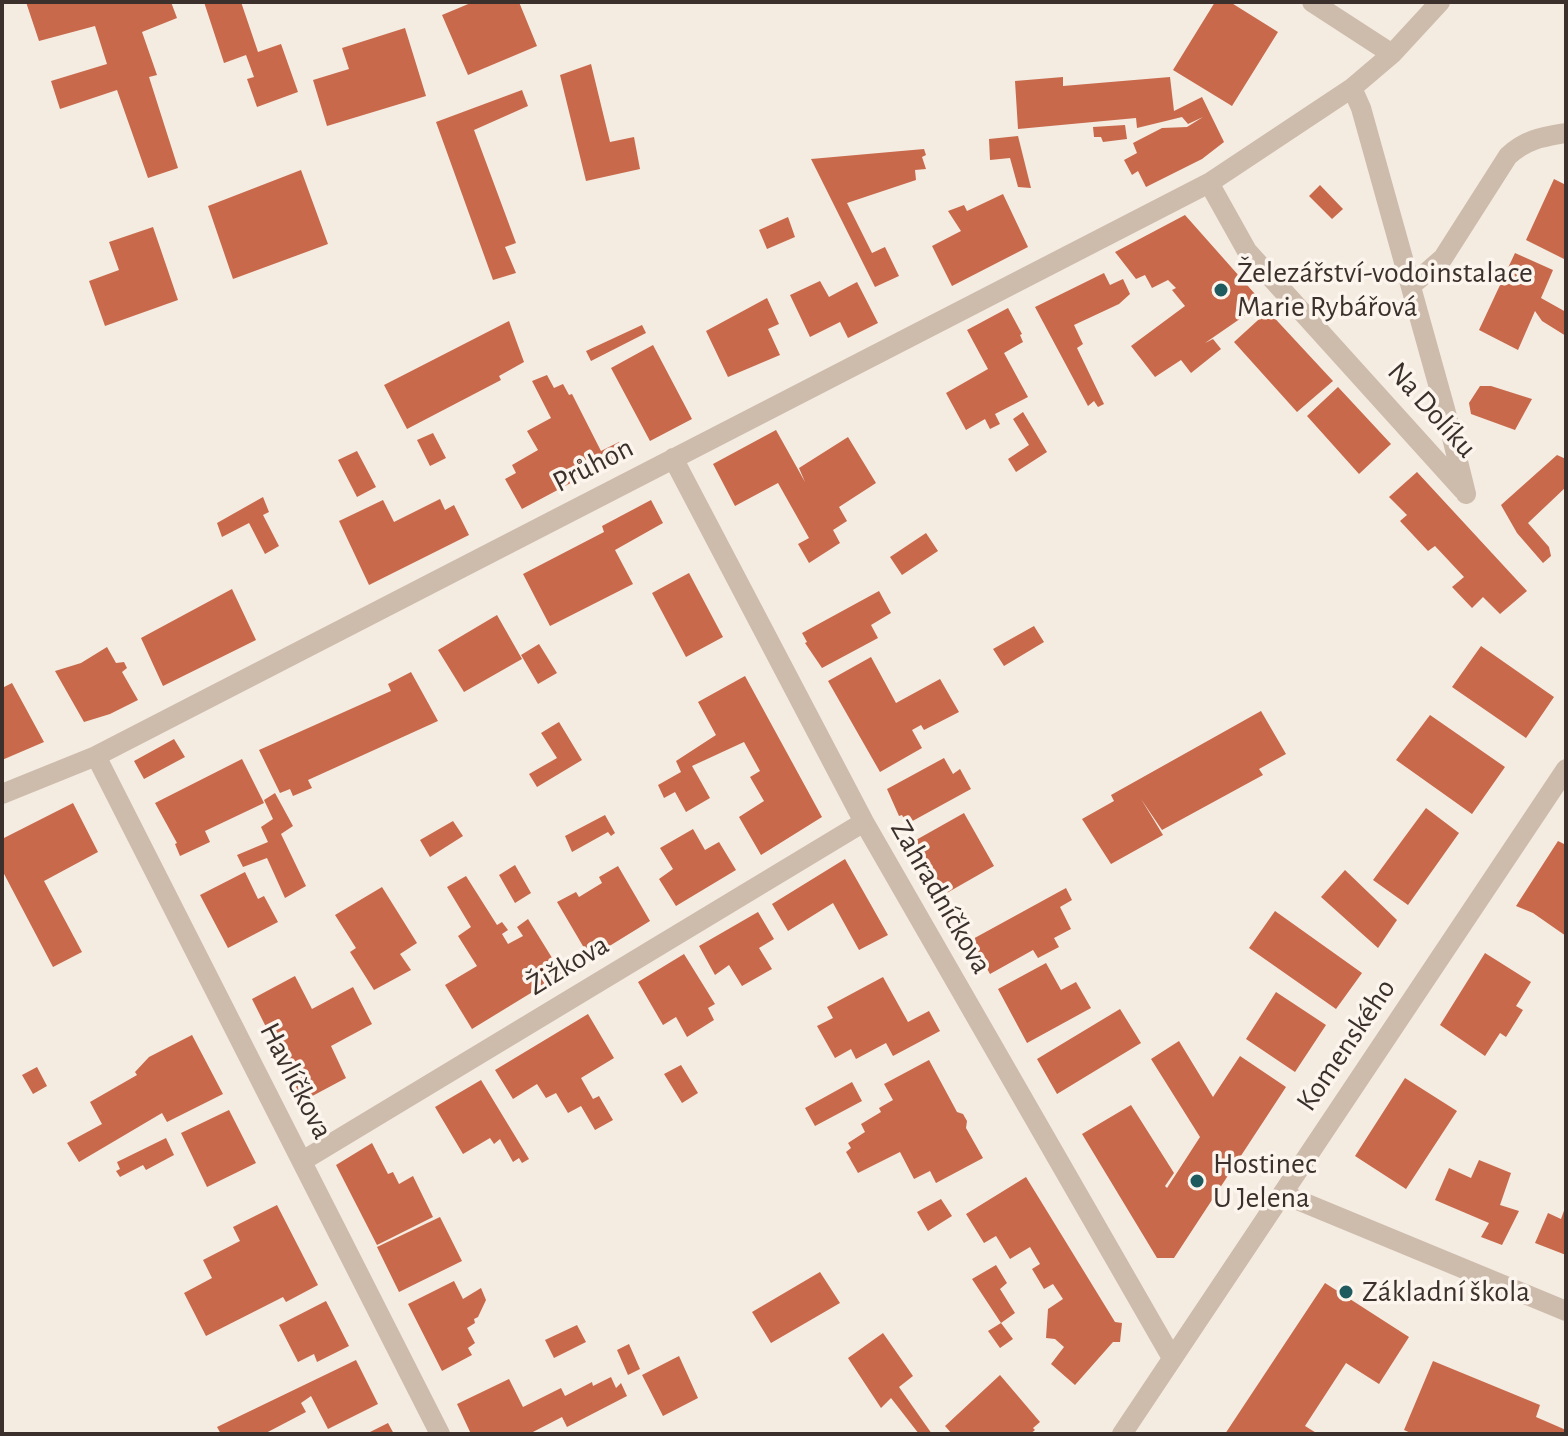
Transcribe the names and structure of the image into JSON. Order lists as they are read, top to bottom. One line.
{"streets":{"street":["Na Dolíku","Průhon","Zahradníčkova","Žižkova","Komenského","Havlíčkova"]},"crossings":[["Na Dolíku","Průhon"],["Průhon","Zahradníčkova"],["Průhon","Havlíčkova"],["Zahradníčkova","Žižkova"],["Zahradníčkova","Komenského"],["Žižkova","Havlíčkova"]],"places":["Železářství-vodoinstalace Marie Rybářová","Hostinec U Jelena","Základní škola"]}
